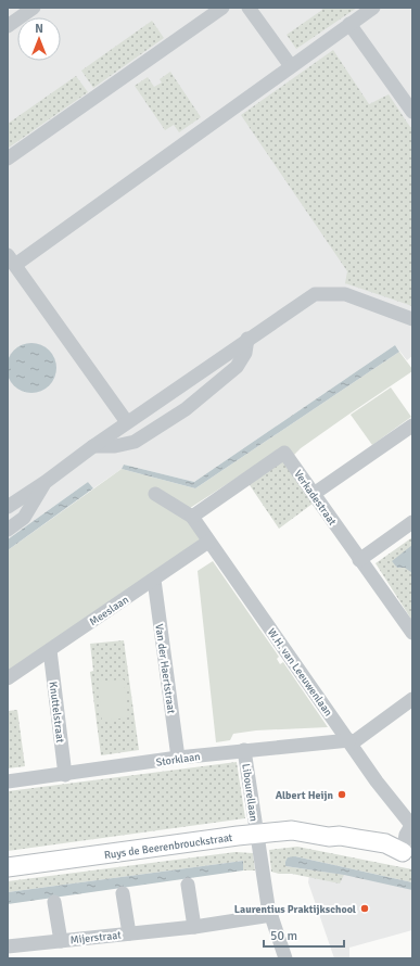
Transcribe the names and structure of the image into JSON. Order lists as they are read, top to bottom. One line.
{"streets":{"main road":["Ruys de Beerenbrouckstraat"],"street":["Verkadestraat","Meeslaan","Van der Haertstraat","W.H. van Leeuwenlaan","Knuttelstraat","Storklaan","Libourellaan","Mijerstraat"]},"crossings":[["Verkadestraat","W.H. van Leeuwenlaan"],["Meeslaan","Van der Haertstraat"],["Meeslaan","W.H. van Leeuwenlaan"],["Meeslaan","Knuttelstraat"],["Van der Haertstraat","Storklaan"],["W.H. van Leeuwenlaan","Storklaan"],["Knuttelstraat","Storklaan"],["Storklaan","Libourellaan"],["Libourellaan","Ruys de Beerenbrouckstraat"],["Libourellaan","Mijerstraat"]],"places":["Albert Heijn","Laurentius Praktijkschool"],"scale_bar":"50 m","north":"top"}
